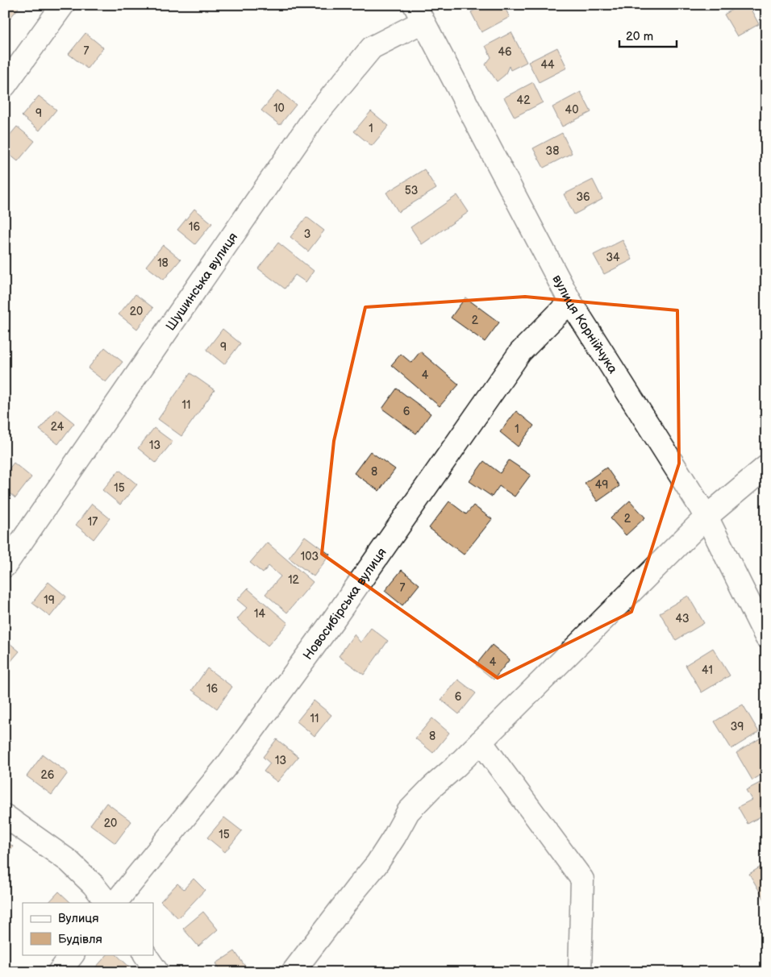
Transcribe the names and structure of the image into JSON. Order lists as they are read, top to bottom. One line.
{"streets":{"street":["Шушинська вулиця","вулиця Корнійчука","Новосибірська вулиця"]},"crossings":[["Шушинська вулиця","вулиця Корнійчука"],["вулиця Корнійчука","Новосибірська вулиця"]],"house_numbers":["7","46","44","42","10","40","9","1","38","53","36","16","3","34","18","20","2","9","4","11","6","24","1","13","8","49","15","2","17","103","12","7","19","14","43","4","41","16","6","11","39","8","13","26","20","15"],"legend":["Вулиця","Будівля"],"scale_bar":"20 m"}
